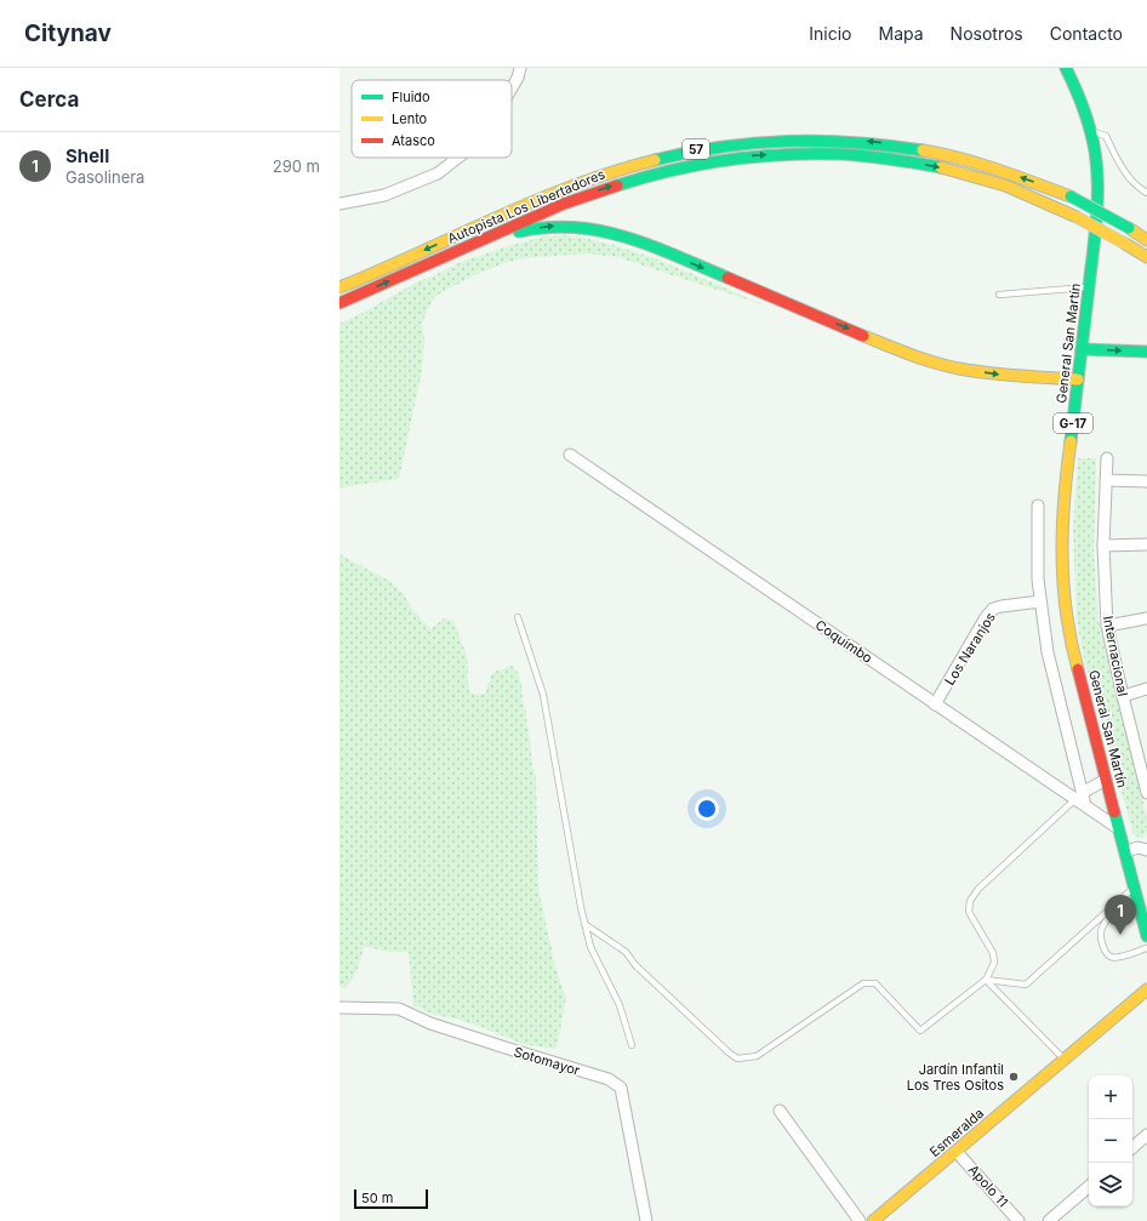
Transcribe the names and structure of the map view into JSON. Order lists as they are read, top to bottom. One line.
{"streets":{"main road":["57","Autopista Los Libertadores","General San Martín","G-17","Esmeralda"],"street":["Coquimbo","Los Naranjos","Internacional","Sotomayor","Apolo 11"]},"crossings":[["Coquimbo","Los Naranjos"],["Esmeralda","Apolo 11"]],"places":["Jardín Infantil Los Tres Ositos"],"legend":["Fluido","Lento","Atasco"],"scale_bar":"50 m","page":{"header":"Citynav","nav":["Inicio","Mapa","Nosotros","Contacto"],"heading":"Cerca","list":[{"mark":"1","name":"Shell","note":"Gasolinera","value":"290 m"}],"pins":"1","map_buttons":["+","−"],"scale":"50 m"}}
